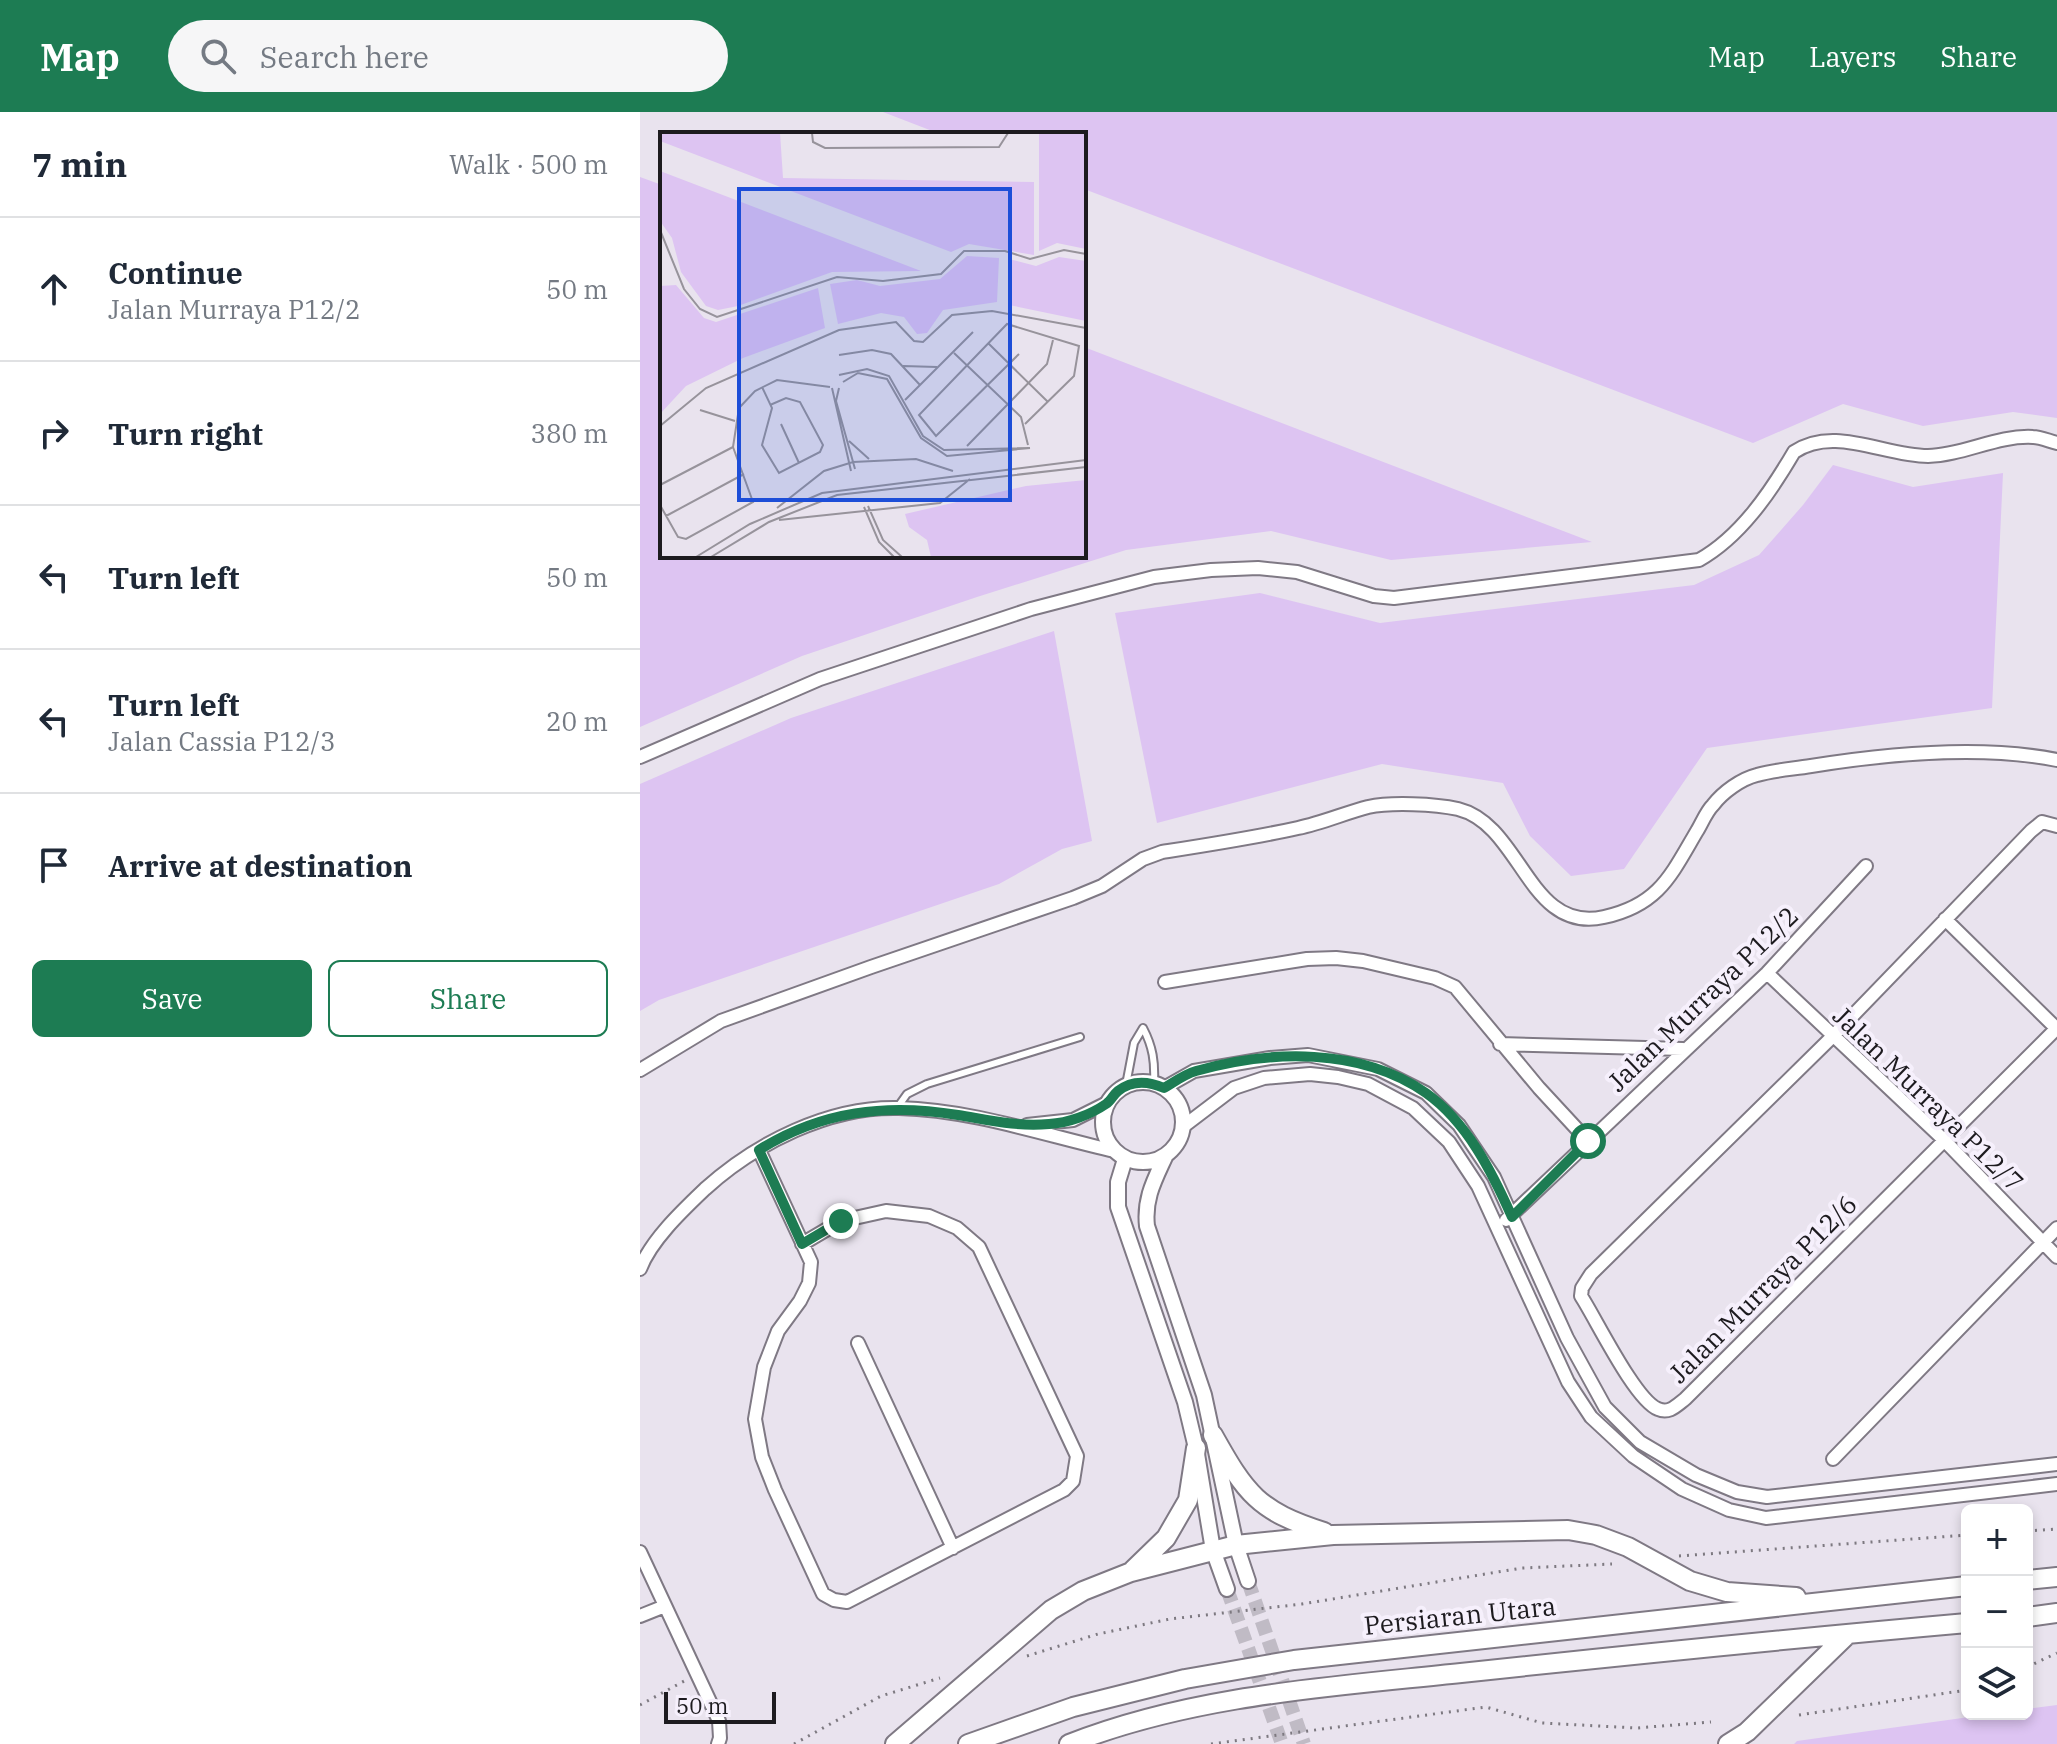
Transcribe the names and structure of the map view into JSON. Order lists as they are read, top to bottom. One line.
{"streets":{"main road":["Persiaran Utara"],"street":["Jalan Murraya P12/2","Jalan Murraya P12/7","Jalan Murraya P12/6"]},"crossings":[["Jalan Murraya P12/2","Jalan Murraya P12/7"],["Jalan Murraya P12/7","Jalan Murraya P12/6"]],"scale_bar":"50 m","page":{"header":"Map","search":"Search here","nav":["Map","Layers","Share"],"heading":["7 min","Walk · 500 m"],"list":[["Continue","Jalan Murraya P12/2","50 m"],["Turn right","380 m"],["Turn left","50 m"],["Turn left","Jalan Cassia P12/3","20 m"],"Arrive at destination"],"buttons":["Save","Share"],"map_buttons":["+","−"],"scale":"50 m"}}
